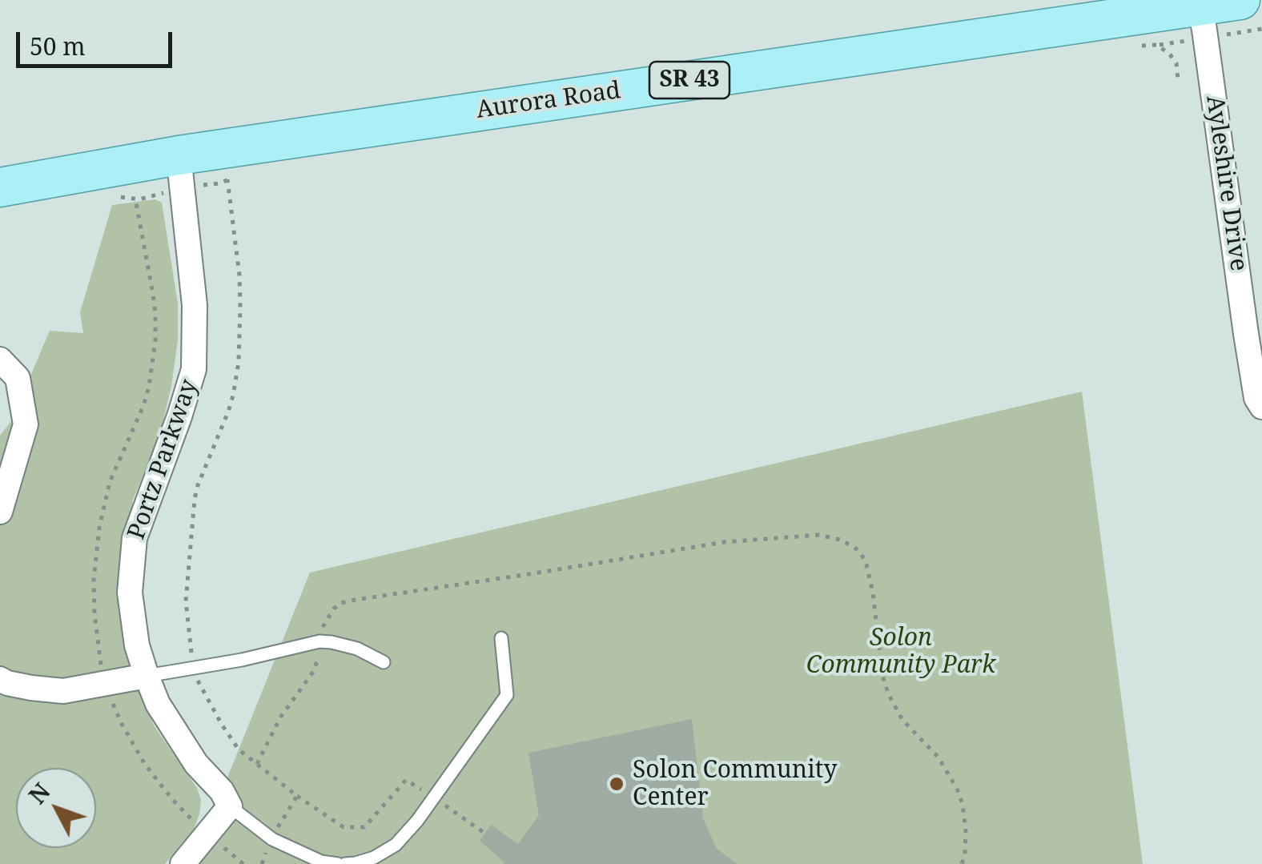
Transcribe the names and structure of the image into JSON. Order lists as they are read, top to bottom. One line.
{"streets":{"main road":["SR 43","Aurora Road"],"street":["Ayleshire Drive","Portz Parkway"]},"crossings":[["Aurora Road","Ayleshire Drive"],["Aurora Road","Portz Parkway"]],"parks":["Solon Community Park"],"places":["Solon Community Center"],"scale_bar":"50 m","north":"top left"}
